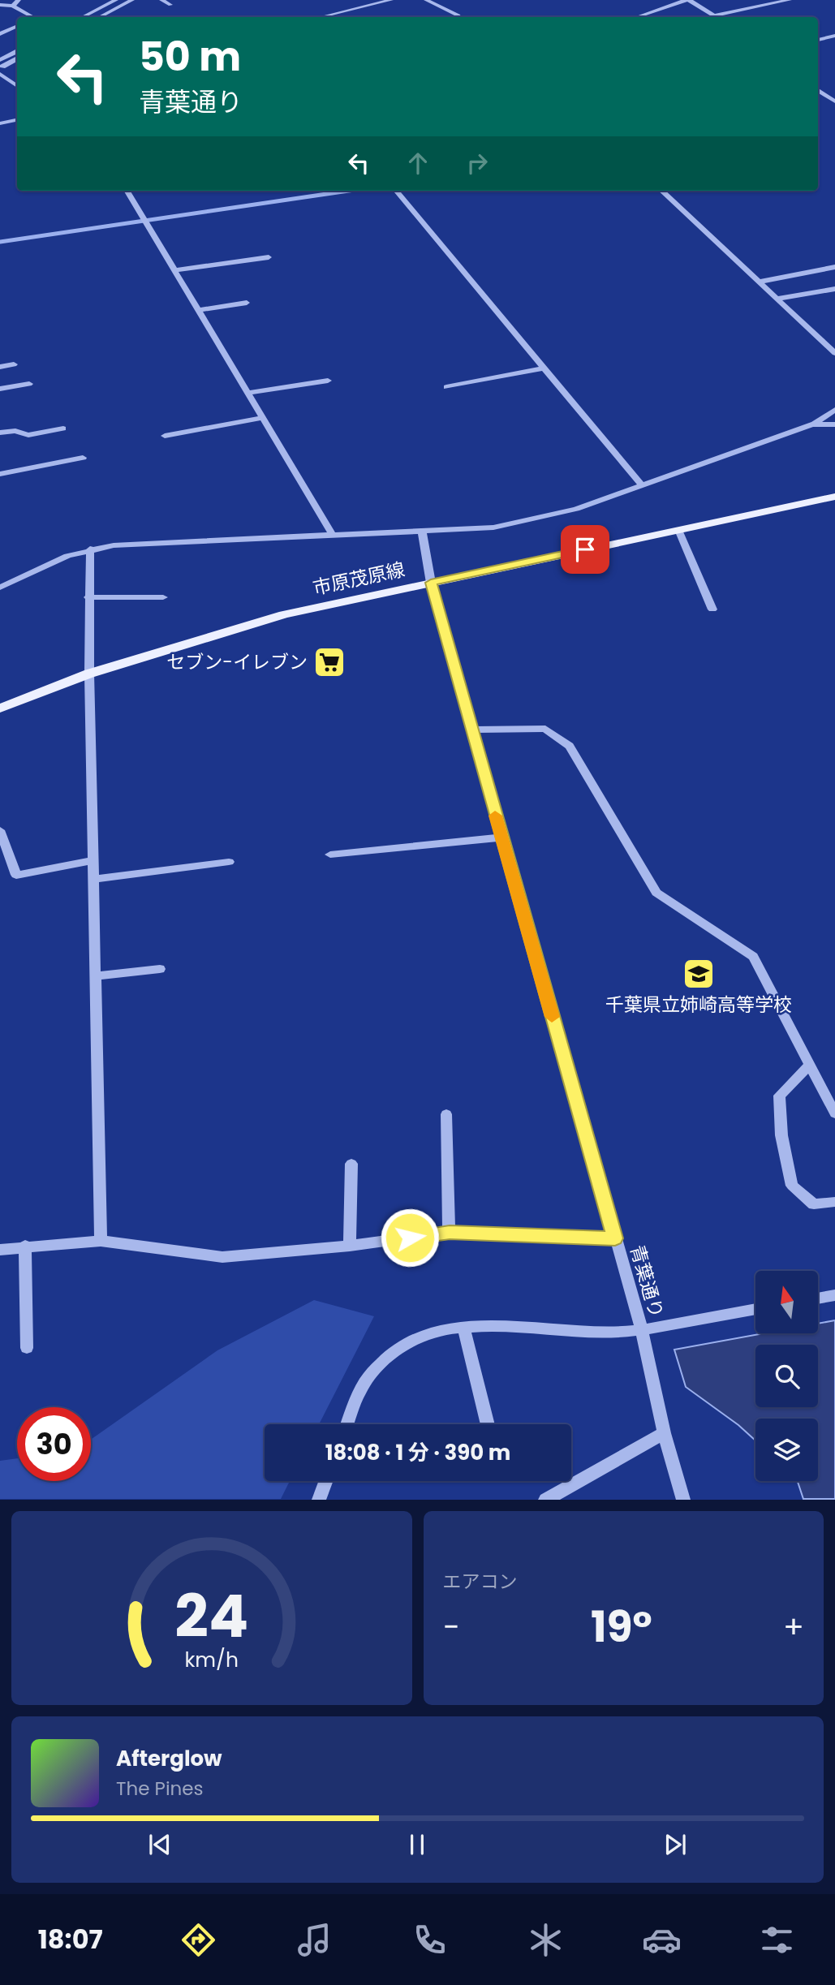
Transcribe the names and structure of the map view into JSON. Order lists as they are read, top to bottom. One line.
{"streets":{"main road":["市原茂原線"],"street":["青葉通り"]},"crossings":[["市原茂原線","青葉通り"]],"places":{"supermarket":["セブン-イレブン"],"school or university":["千葉県立姉崎高等学校"]},"north":"top","page":{"turn":["50 m","青葉通り"],"limit":"30","trip":"18:08 · 1 分 · 390 m","tile":"エアコン","heat":["−","19°","+"],"song":["Afterglow","The Pines"],"tabs":"18:07","gauge":["24","km/h"]}}
